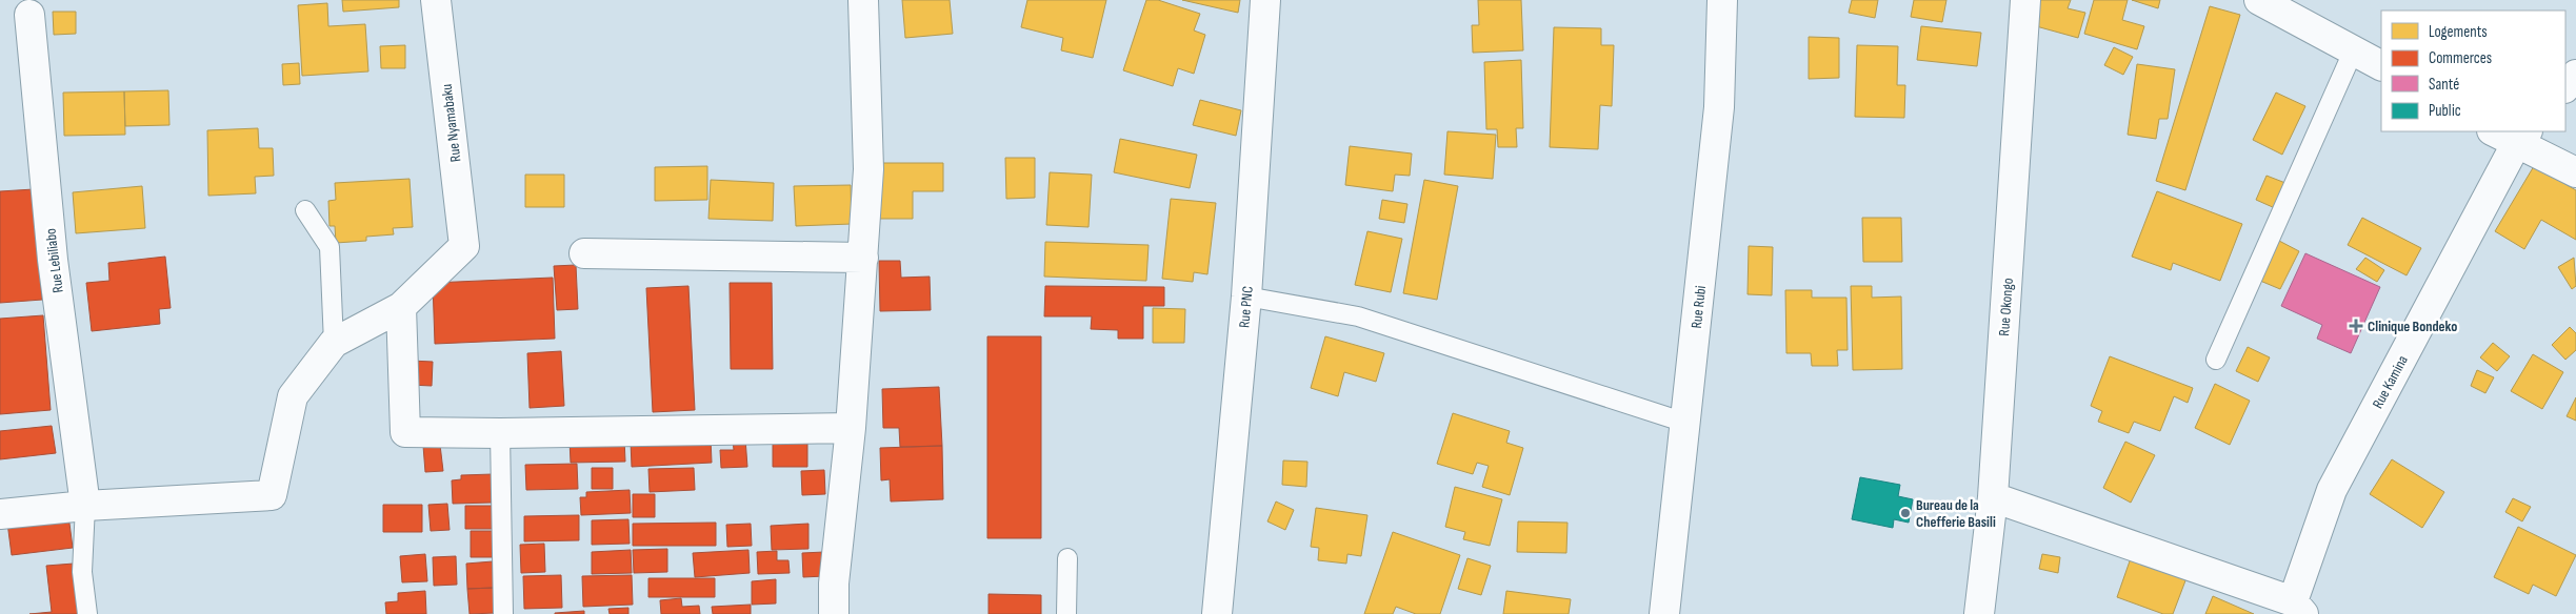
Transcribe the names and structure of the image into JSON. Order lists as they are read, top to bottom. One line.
{"streets":{"street":["Rue Nyamabaku","Rue Lebiliabo","Rue PNC","Rue Rubi","Rue Okongo","Rue Kamina"]},"places":{"health":["Clinique Bondeko"],"other":["Bureau de la Chefferie Basili"]},"legend":["Logements","Commerces","Santé","Public"]}
